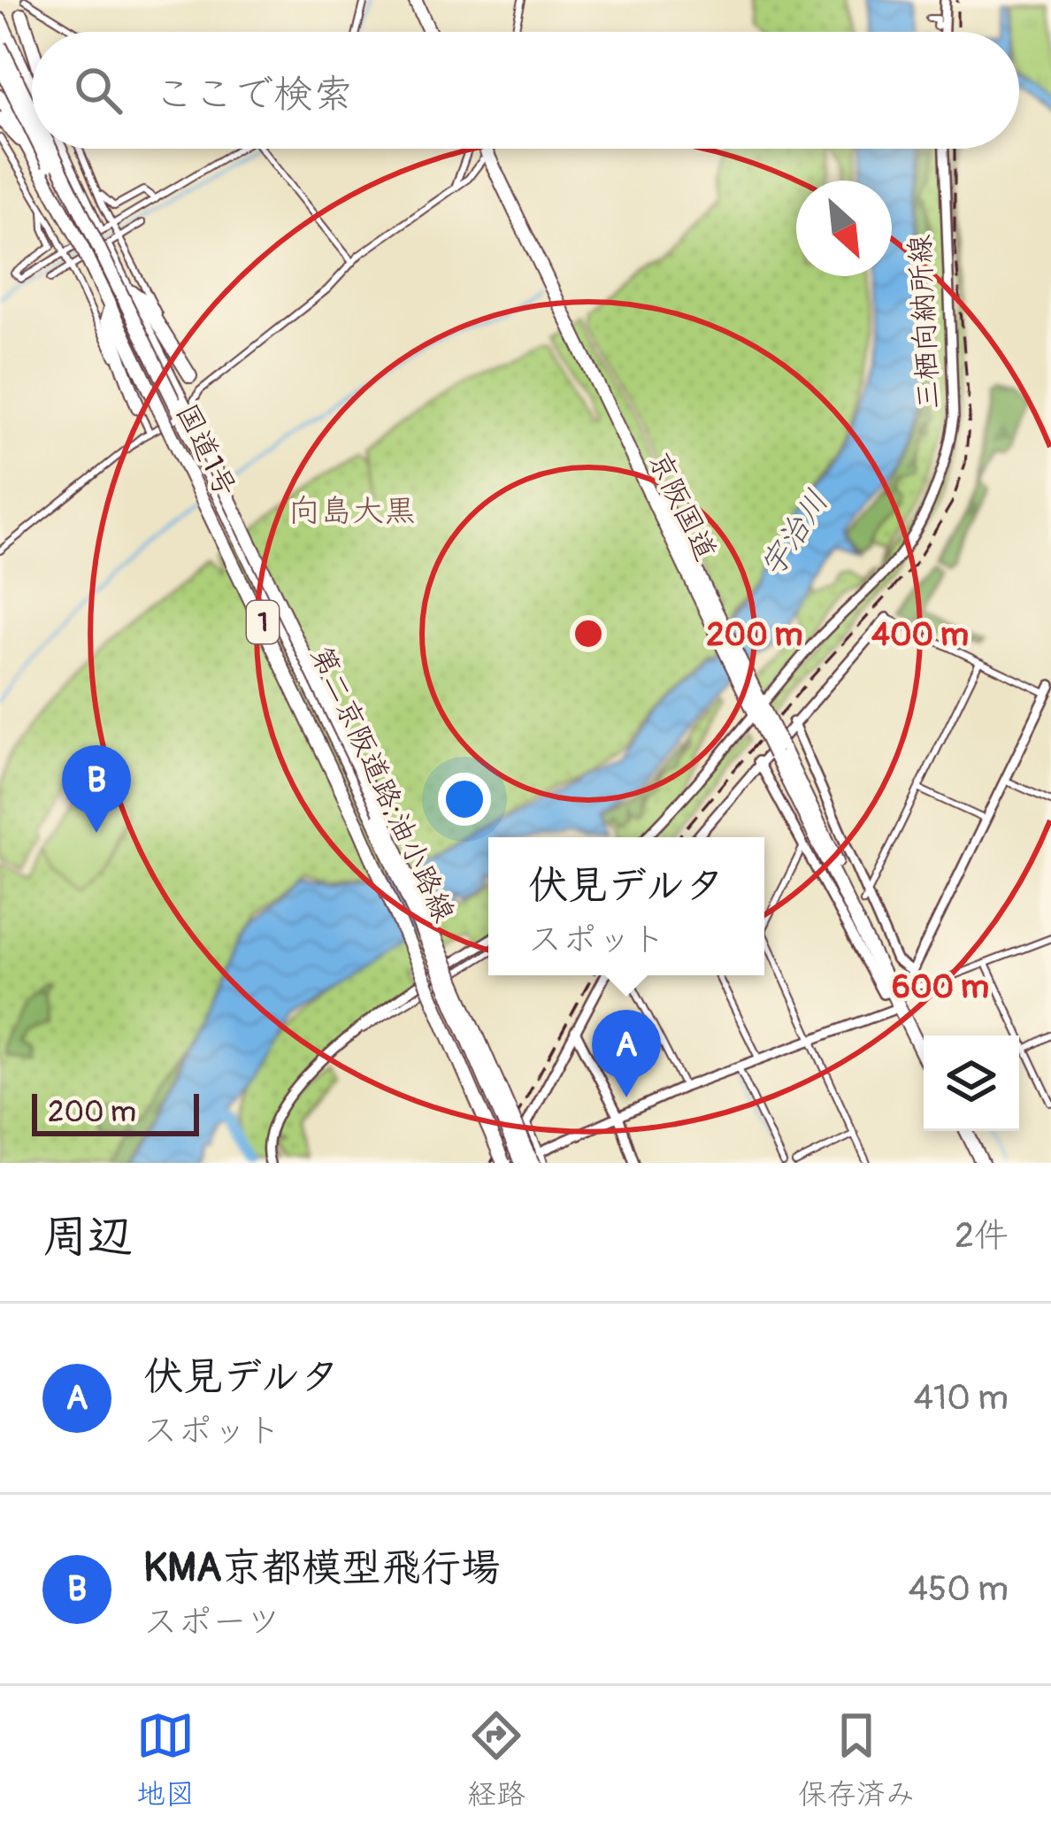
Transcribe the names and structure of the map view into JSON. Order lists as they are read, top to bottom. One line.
{"streets":{"highway":["国道1号","京阪国道","1","第二京阪道路;油小路線"],"street":["三栖向納所線"]},"crossings":[["三栖向納所線","京阪国道"],["国道1号","第二京阪道路;油小路線"],["1","第二京阪道路;油小路線"]],"districts":["向島大黒"],"water":["宇治川"],"scale_bar":"200 m","north":"bottom right","page":{"search":"ここで検索","pins":["B","A"],"popup":["伏見デルタ","スポット"],"scale":"200 m","heading":["周辺","2件"],"list":[{"mark":"A","name":"伏見デルタ","note":"スポット","value":"410 m"},{"mark":"B","name":"KMA京都模型飛行場","note":"スポーツ","value":"450 m"}],"nav":["地図","経路","保存済み"]},"rings":["200 m","400 m","600 m"]}
